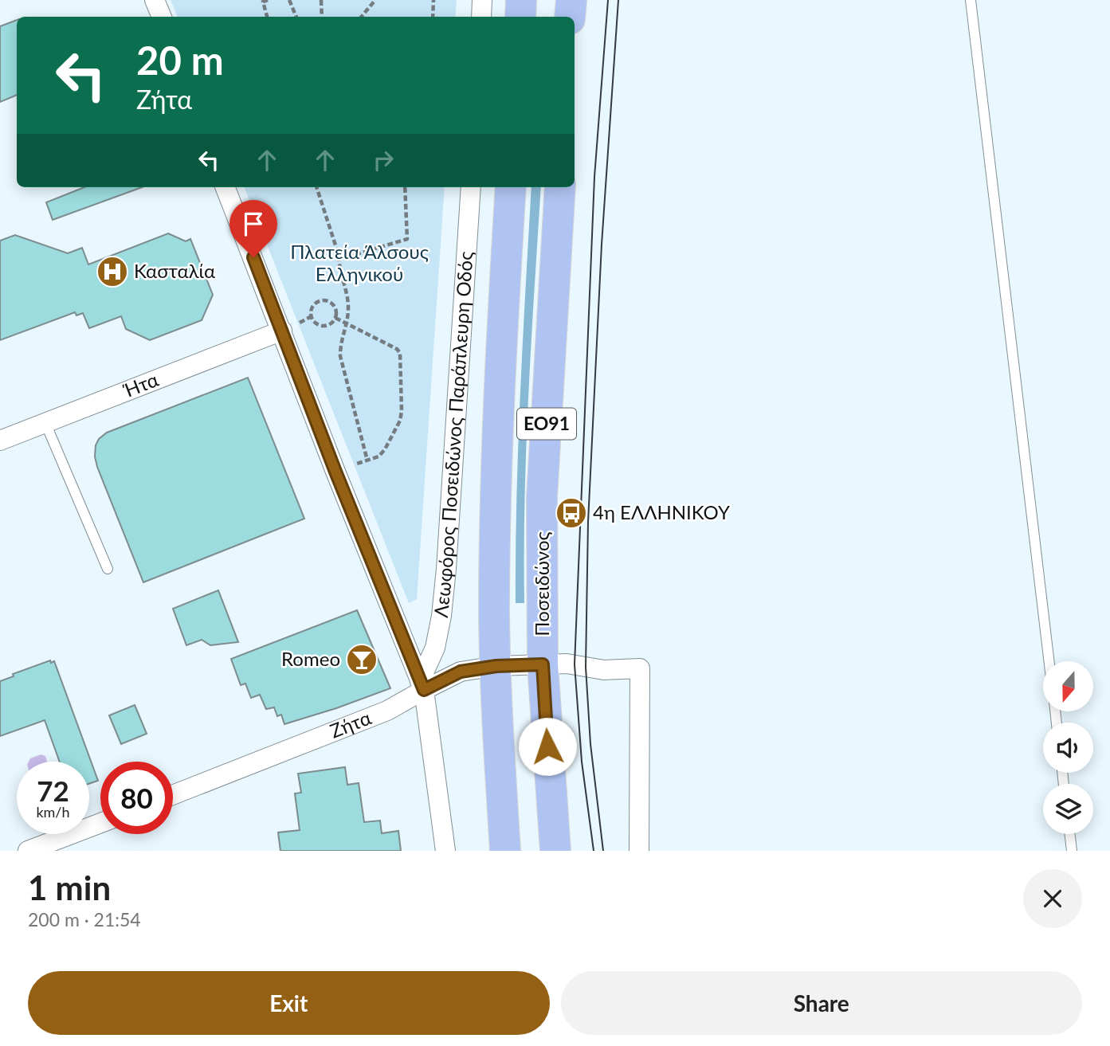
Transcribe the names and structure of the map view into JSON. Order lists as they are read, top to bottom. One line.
{"streets":{"highway":["ΕΟ91","Ποσειδώνος"],"street":["Ήτα","Λεωφόρος Ποσειδώνος Παράπλευρη Οδός","Ζήτα"]},"crossings":[["ΕΟ91","Ζήτα"],["Λεωφόρος Ποσειδώνος Παράπλευρη Οδός","Ζήτα"],["Ποσειδώνος","Ζήτα"]],"parks":["Πλατεία Άλσους Ελληνικού"],"places":{"hospital":["Κασταλία"],"bus stop":["4η ΕΛΛΗΝΙΚΟΥ"],"bar":["Romeo"]},"north":"bottom","page":{"turn":["20 m","Ζήτα"],"speed":"72 km/h","limit":"80","heading":["1 min","200 m · 21:54"],"buttons":["Exit","Share"]}}
